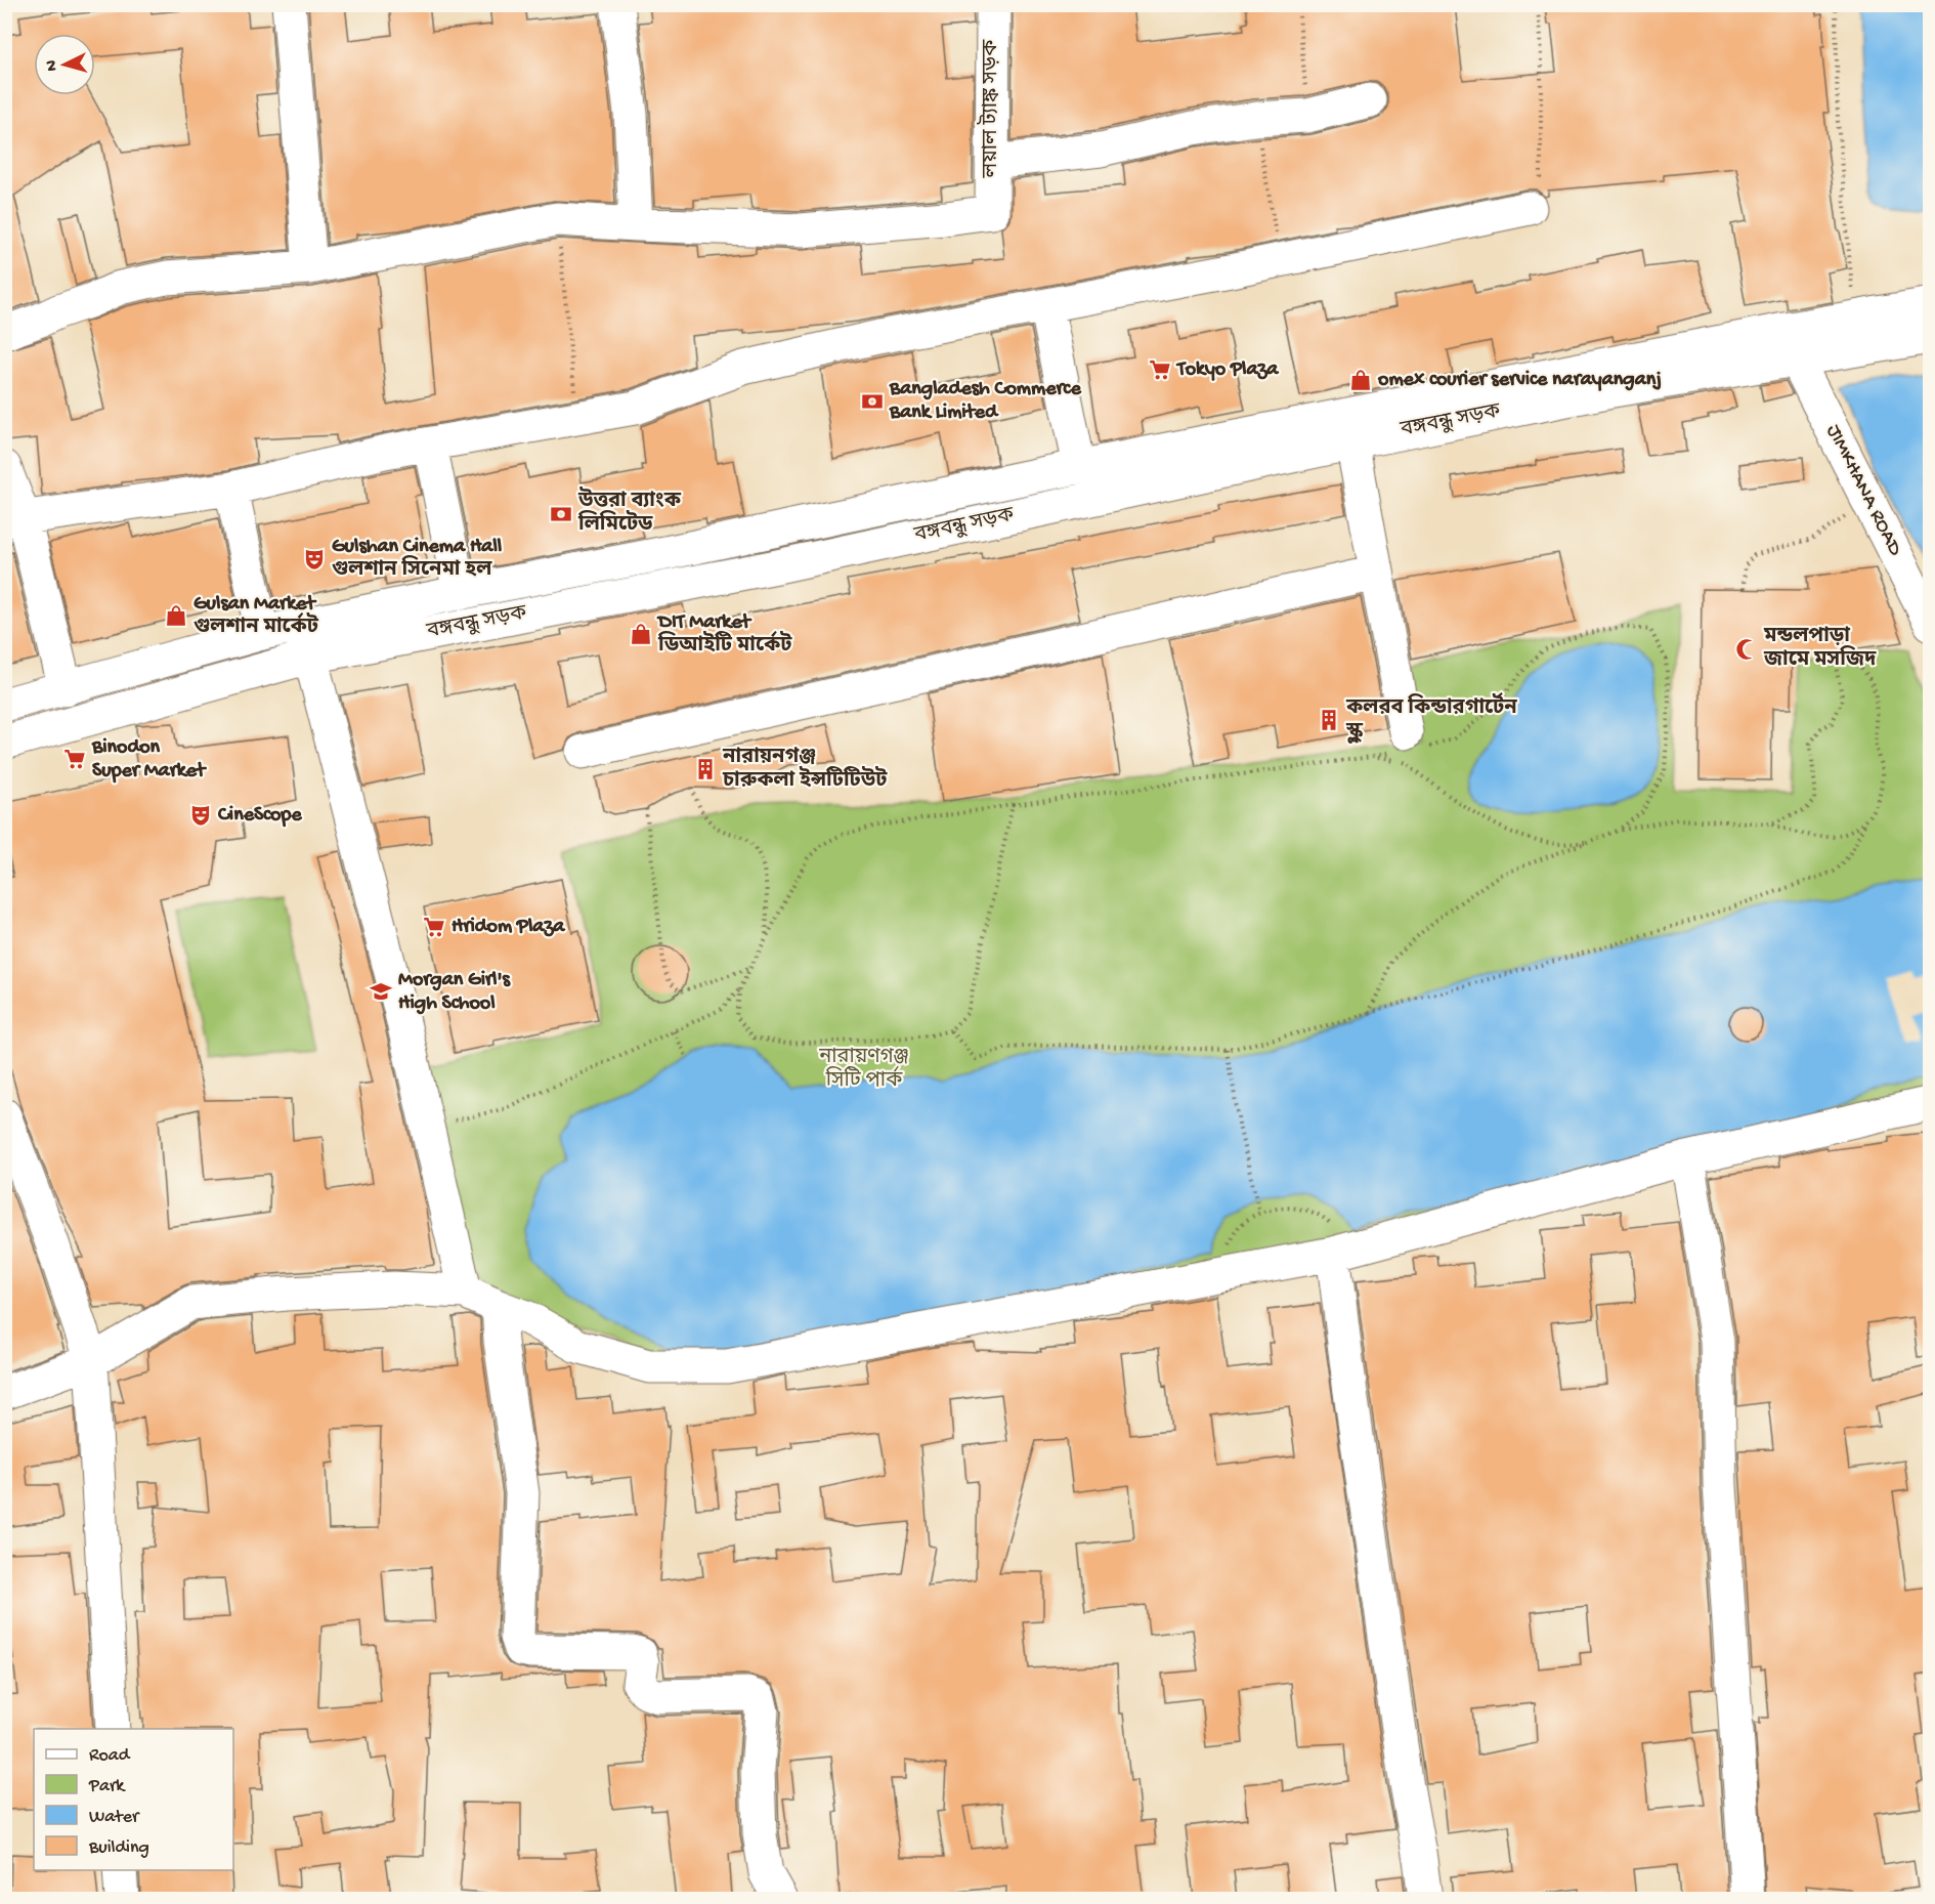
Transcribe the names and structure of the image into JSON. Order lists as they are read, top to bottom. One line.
{"streets":{"street":["লয়াল ট্যাঙ্ক সড়ক","বঙ্গবন্ধু সড়ক","JIMKHANA ROAD"]},"crossings":[["বঙ্গবন্ধু সড়ক","JIMKHANA ROAD"]],"parks":["নারায়ণগঞ্জ সিটি পার্ক"],"places":{"supermarket":["Tokyo Plaza","Binodon Super Market","Hridom Plaza"],"shop":["omex courier service narayanganj","Gulsan Market গুলশান মার্কেট","DIT Market ডিআইটি মার্কেট"],"bank":["Bangladesh Commerce Bank Limited","উত্তরা ব্যাংক লিমিটেড"],"theatre":["Gulshan Cinema Hall গুলশান সিনেমা হল","CineScope"],"mosque":["মন্ডলপাড়া জামে মসজিদ"],"building":["কলরব কিন্ডারগার্টেন স্কুল","নারায়নগঞ্জ চারুকলা ইন্সটিটিউট"],"school or university":["Morgan Girl's High School"]},"legend":["Road","Park","Water","Building"],"north":"left"}
